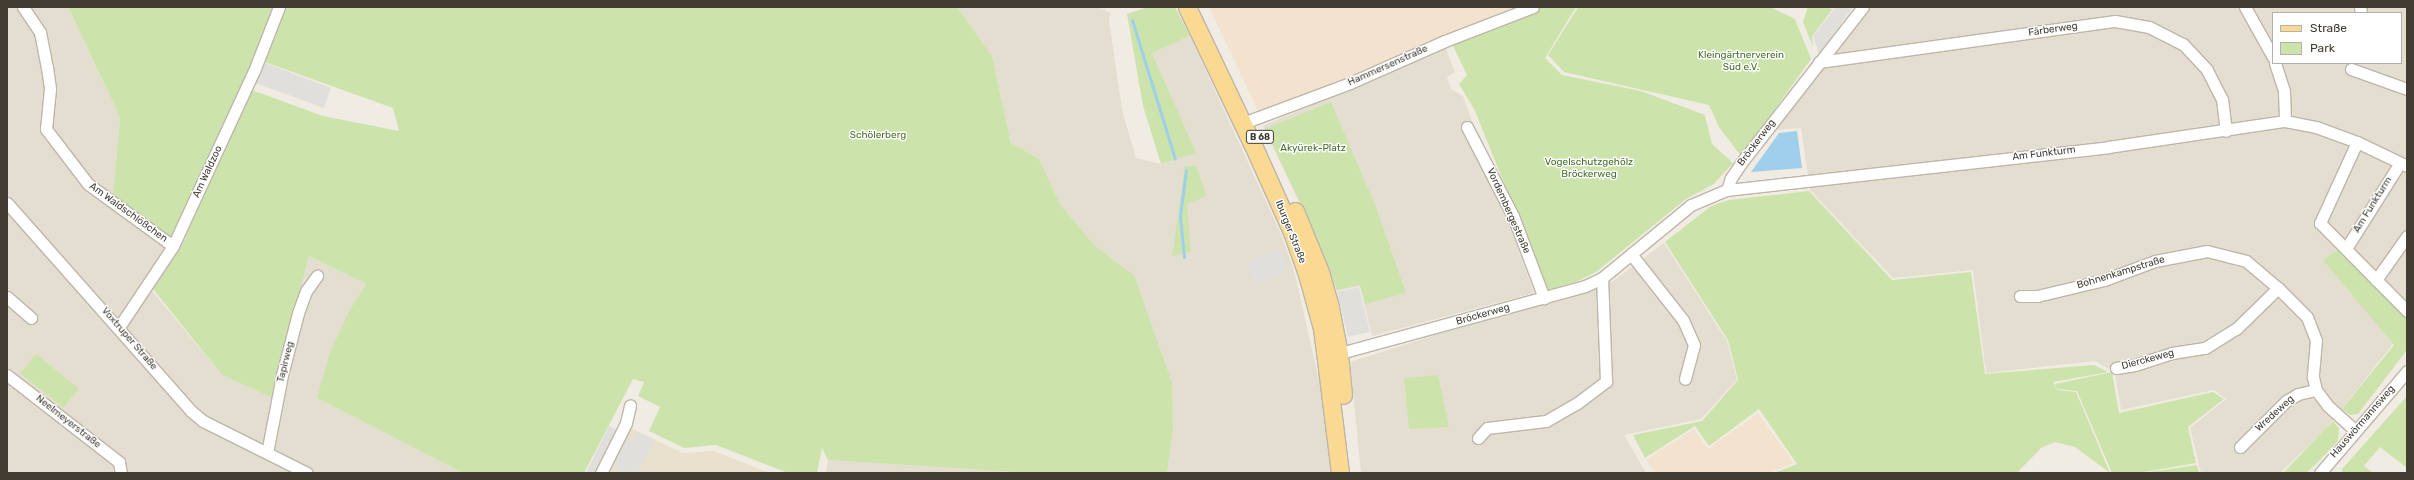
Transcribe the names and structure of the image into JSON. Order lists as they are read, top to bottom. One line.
{"streets":{"main road":["B 68","Iburger Straße"],"street":["Färberweg","Hammersenstraße","Bröckerweg","Am Funkturm","Am Waldzoo","Vordembergestraße","Am Waldschlößchen","Bohnenkampstraße","Voxtruper Straße","Dierckeweg","Tapirweg","Wredeweg","Neelmeyerstraße","Hauswörmannsweg"]},"crossings":[["Färberweg","Bröckerweg"],["Färberweg","Am Funkturm"],["Hammersenstraße","Iburger Straße"],["Bröckerweg","Am Funkturm"],["Bröckerweg","Vordembergestraße"],["Bröckerweg","Iburger Straße"],["Am Waldzoo","Am Waldschlößchen"],["Am Waldzoo","Voxtruper Straße"],["Bohnenkampstraße","Dierckeweg"],["Bohnenkampstraße","Wredeweg"],["Bohnenkampstraße","Hauswörmannsweg"],["Voxtruper Straße","Tapirweg"]],"parks":["Kleingärtnerverein Süd e.V.","Schölerberg","Akyürek-Platz","Vogelschutzgehölz Bröckerweg"],"legend":["Straße","Park"]}
